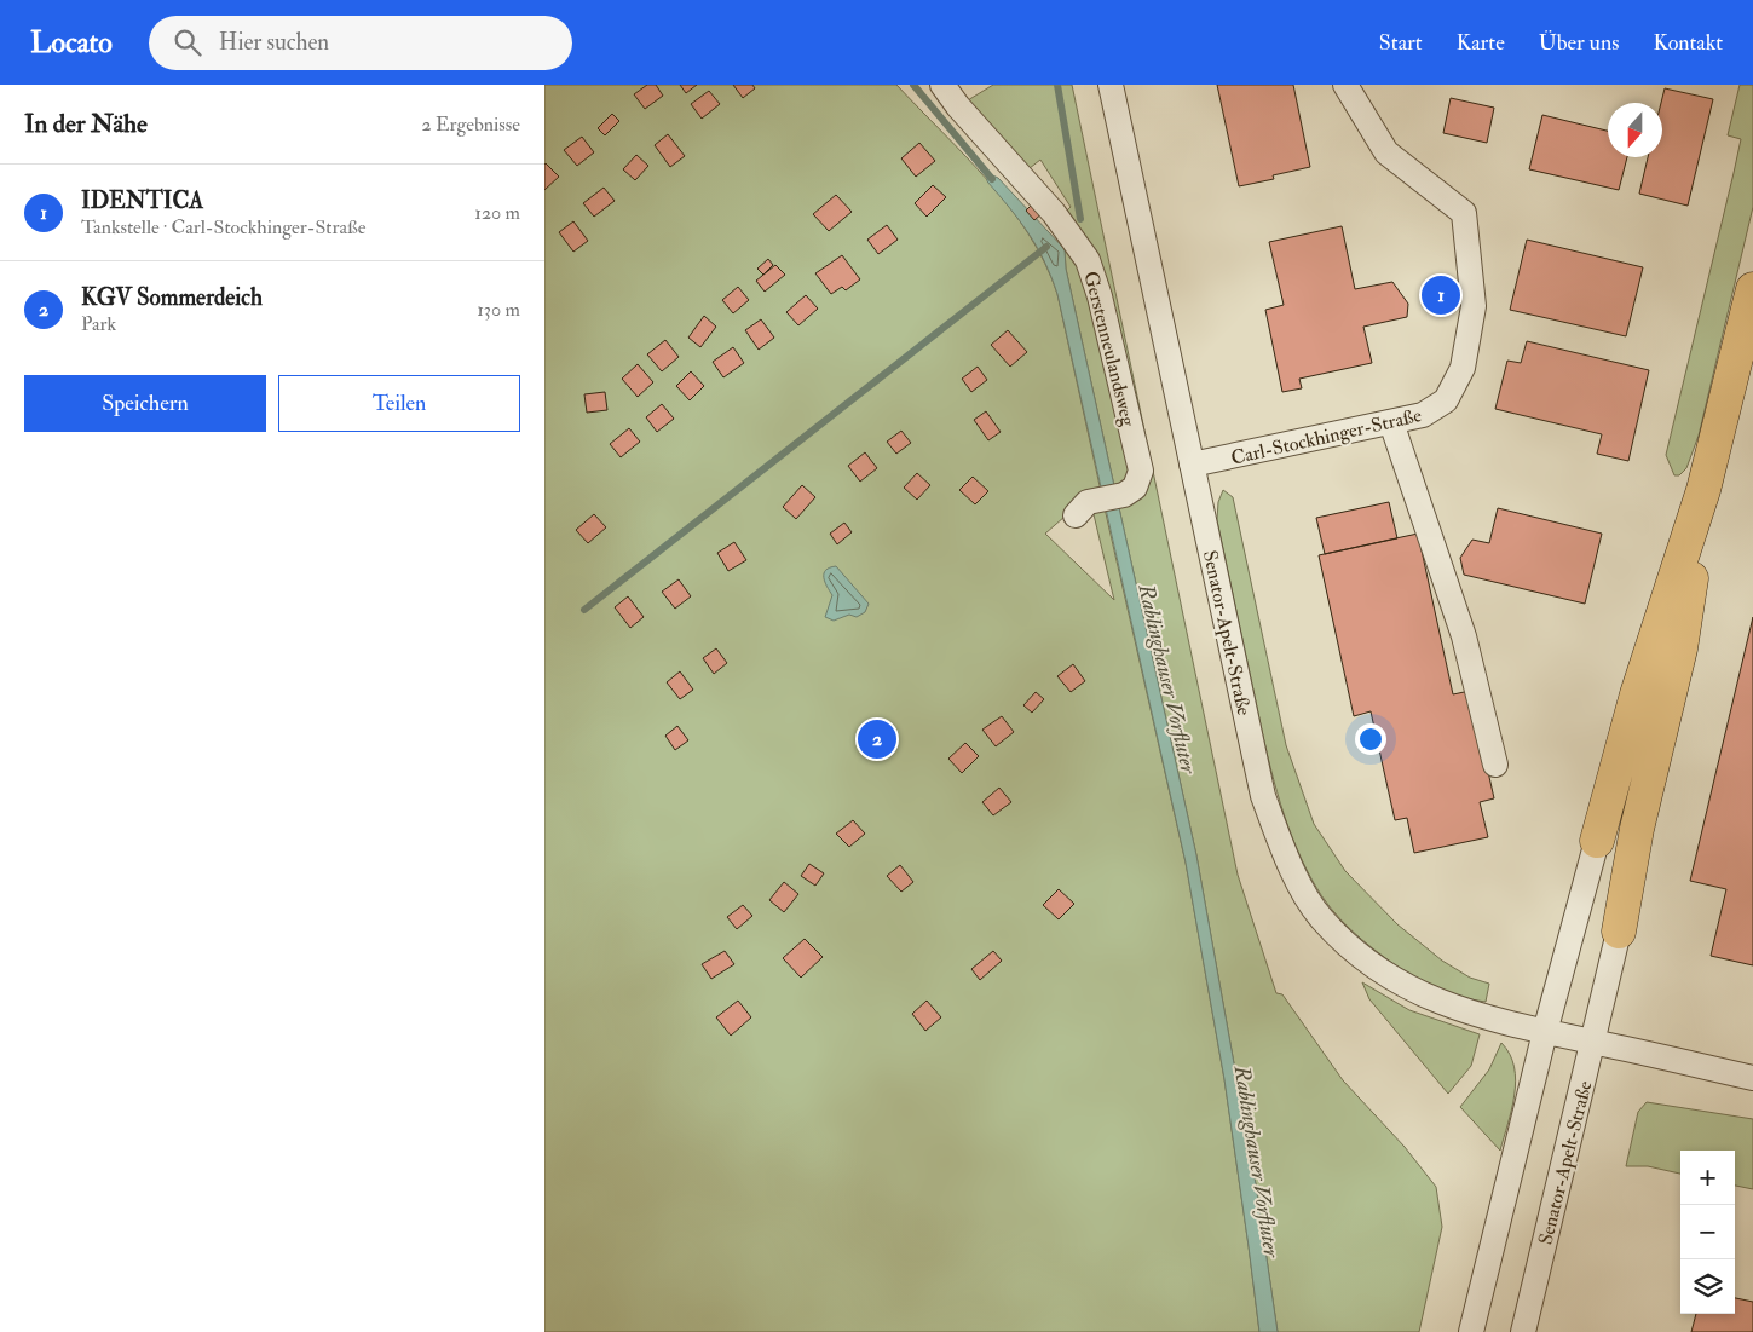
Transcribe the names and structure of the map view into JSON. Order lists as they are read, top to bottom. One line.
{"streets":{"street":["Gerstenneulandsweg","Carl-Stockhinger-Straße","Senator-Apelt-Straße"]},"crossings":[["Carl-Stockhinger-Straße","Senator-Apelt-Straße"]],"water":["Rablinghauser Vorfluter"],"north":"bottom","page":{"header":"Locato","search":"Hier suchen","nav":["Start","Karte","Über uns","Kontakt"],"heading":["In der Nähe","2 Ergebnisse"],"list":[{"mark":"1","name":"IDENTICA","note":"Tankstelle · Carl-Stockhinger-Straße","value":"120 m"},{"mark":"2","name":"KGV Sommerdeich","note":"Park","value":"130 m"}],"pins":["1","2"],"buttons":["Speichern","Teilen"],"map_buttons":["+","−"]}}
